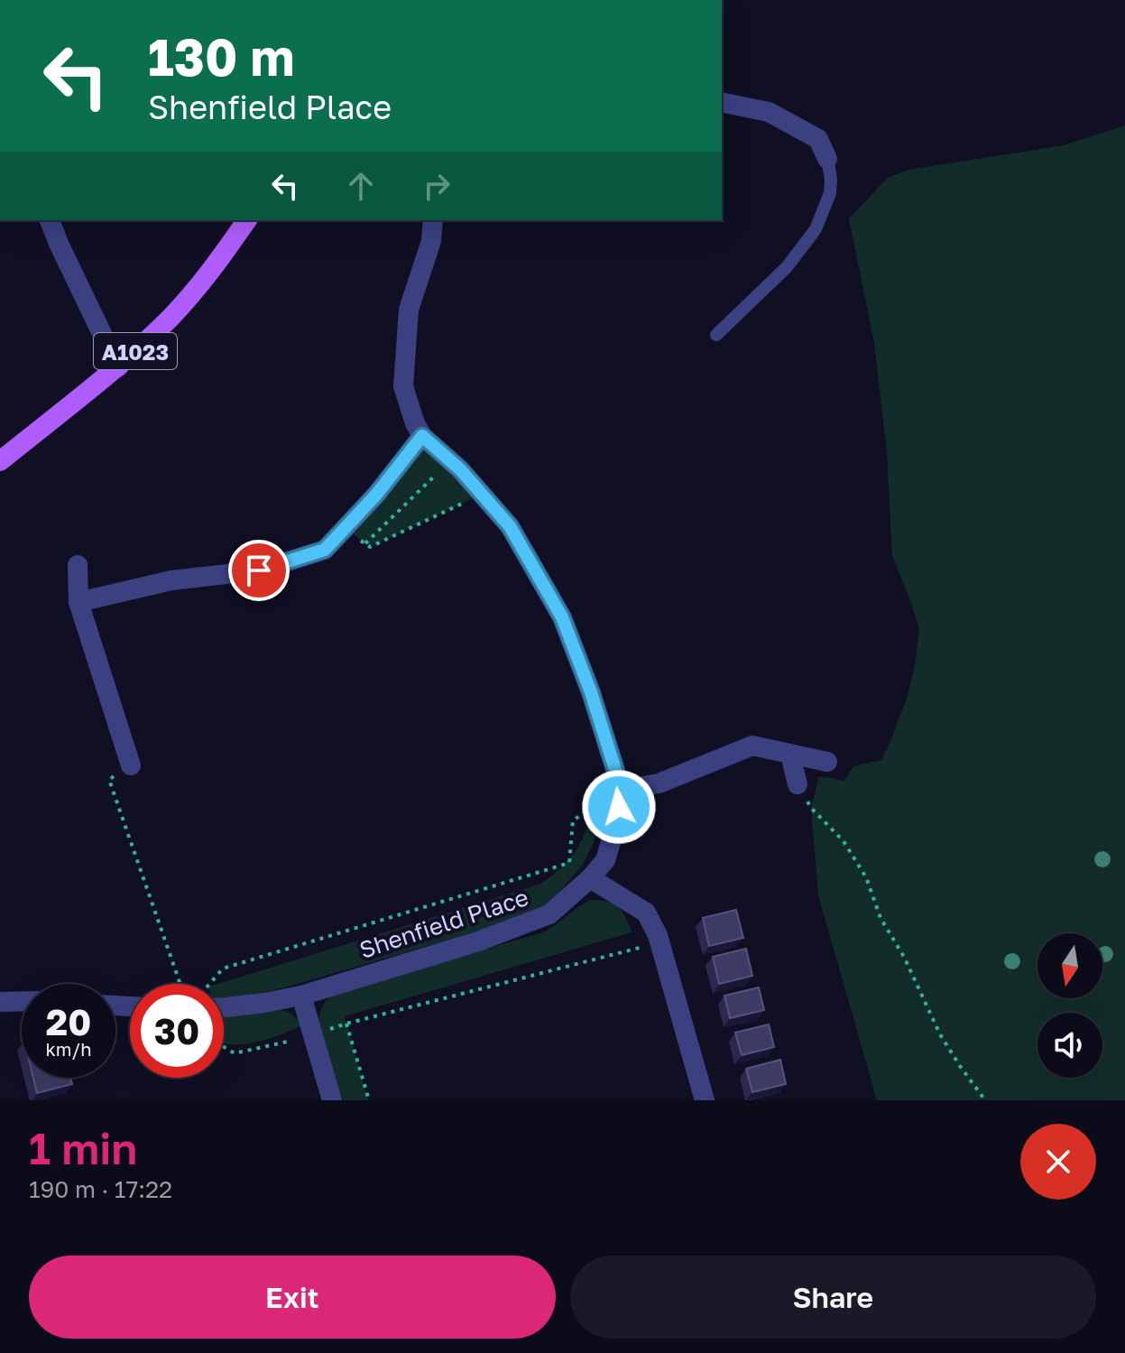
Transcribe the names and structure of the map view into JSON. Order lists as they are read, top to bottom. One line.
{"streets":{"main road":["A1023"],"street":["Shenfield Place"]},"north":"bottom","page":{"turn":["130 m","Shenfield Place"],"speed":"20 km/h","limit":"30","heading":["1 min","190 m · 17:22"],"buttons":["Exit","Share"]}}
